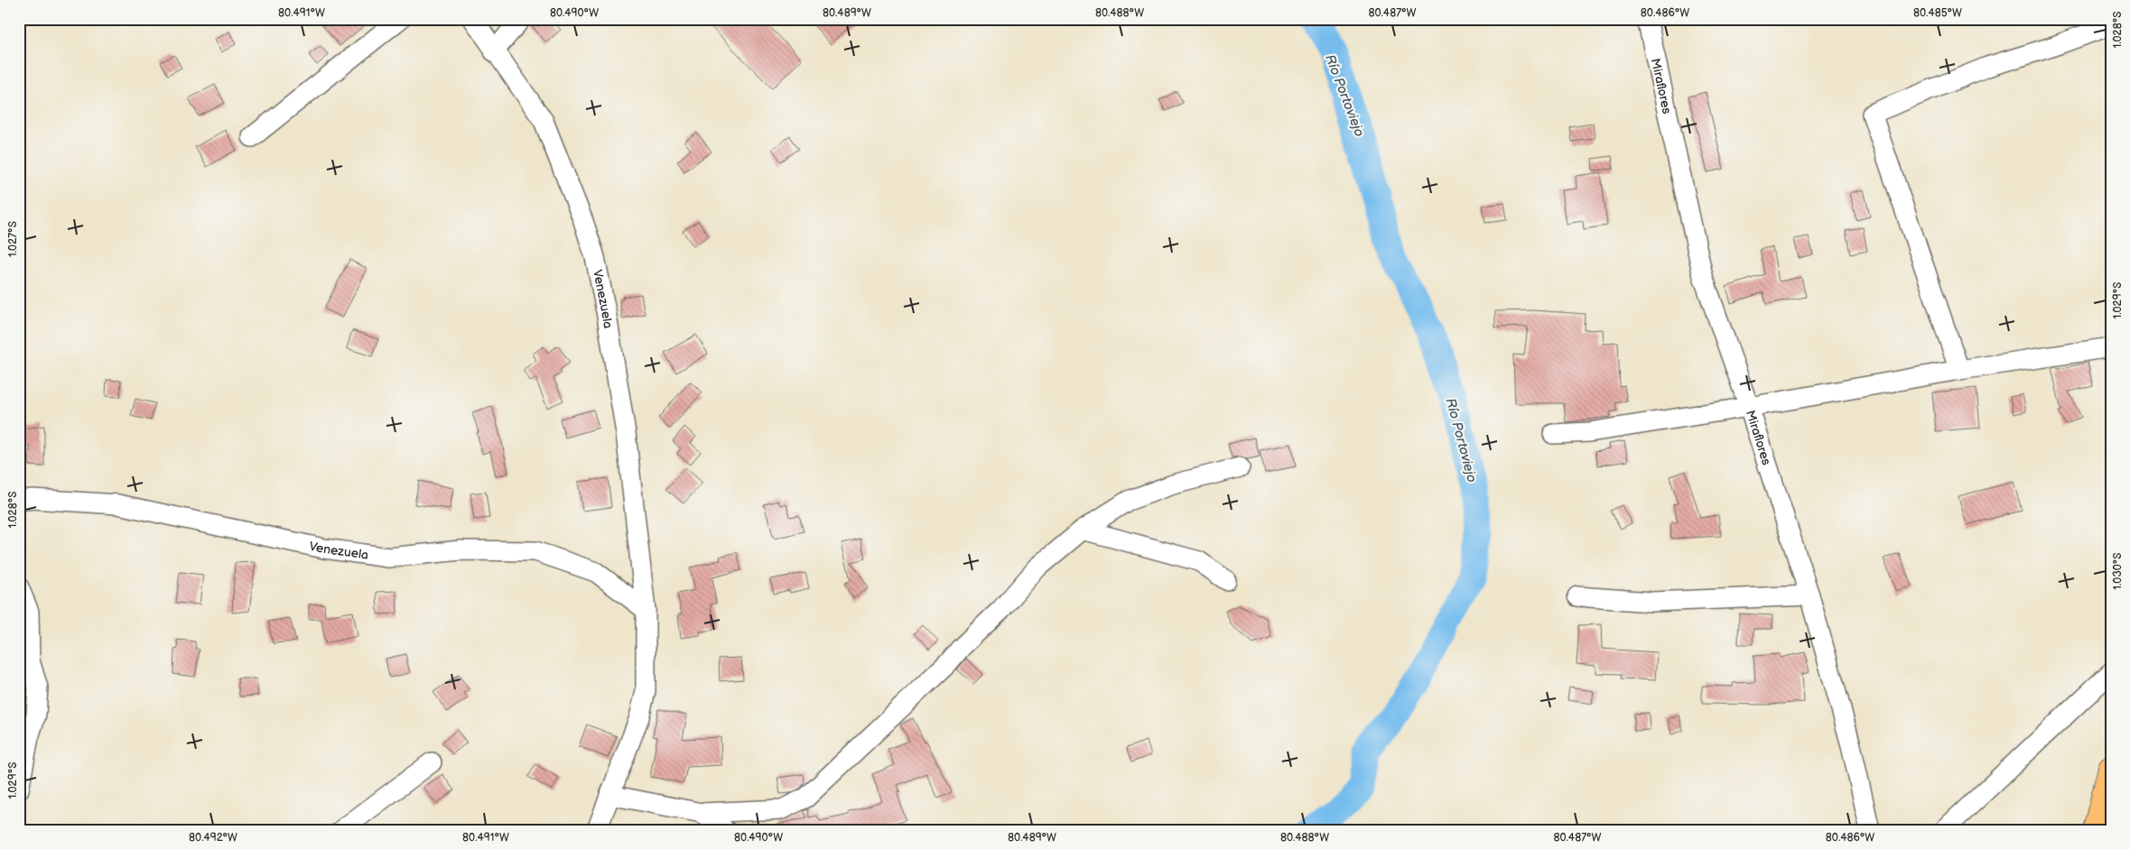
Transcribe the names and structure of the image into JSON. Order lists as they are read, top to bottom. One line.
{"streets":{"street":["Miraflores","Venezuela"]},"water":["Río Portoviejo"],"coordinates":["80.491°W","80.490°W","80.489°W","80.488°W","80.487°W","80.486°W","80.485°W","1.028°S","1.027°S","1.029°S","1.030°S","80.492°W"]}
